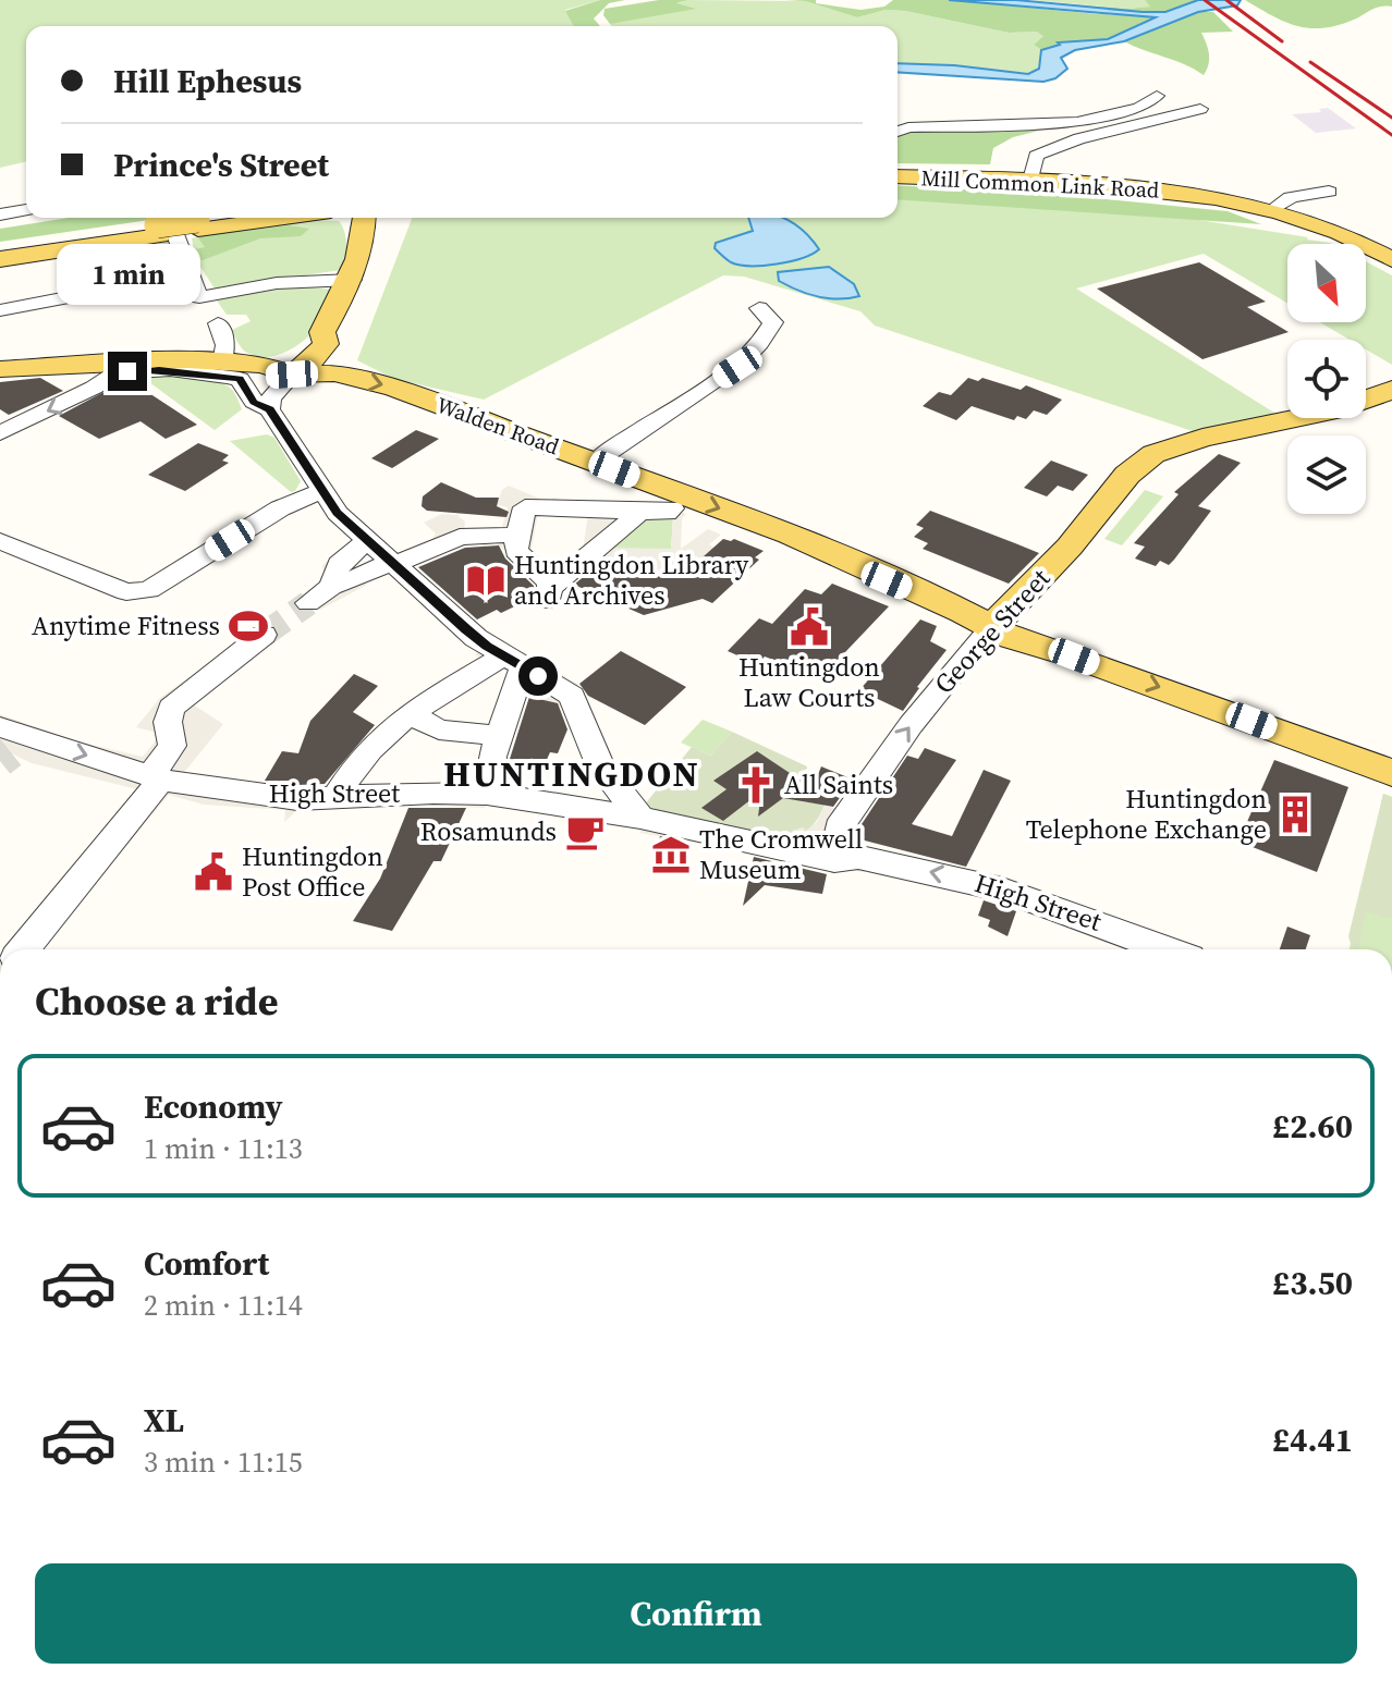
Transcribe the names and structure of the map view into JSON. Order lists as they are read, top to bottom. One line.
{"streets":{"main road":["Mill Common Link Road","Walden Road","George Street"],"street":["High Street"]},"crossings":[["Walden Road","George Street"],["George Street","High Street"]],"one_way":["Walden Road","George Street"],"districts":["HUNTINGDON"],"places":{"library":["Huntingdon Library and Archives"],"sports":["Anytime Fitness"],"public building":["Huntingdon Law Courts","Huntingdon Post Office"],"church":["All Saints"],"building":["Huntingdon Telephone Exchange"],"cafe":["Rosamunds"],"museum":["The Cromwell Museum"]},"north":"bottom right","page":{"banner":["Hill Ephesus","Prince's Street"],"bubble":"1 min","heading":"Choose a ride","list":[{"name":"Economy","note":"1 min · 11:13","value":"£2.60"},{"name":"Comfort","note":"2 min · 11:14","value":"£3.50"},{"name":"XL","note":"3 min · 11:15","value":"£4.41"}],"buttons":"Confirm"}}
